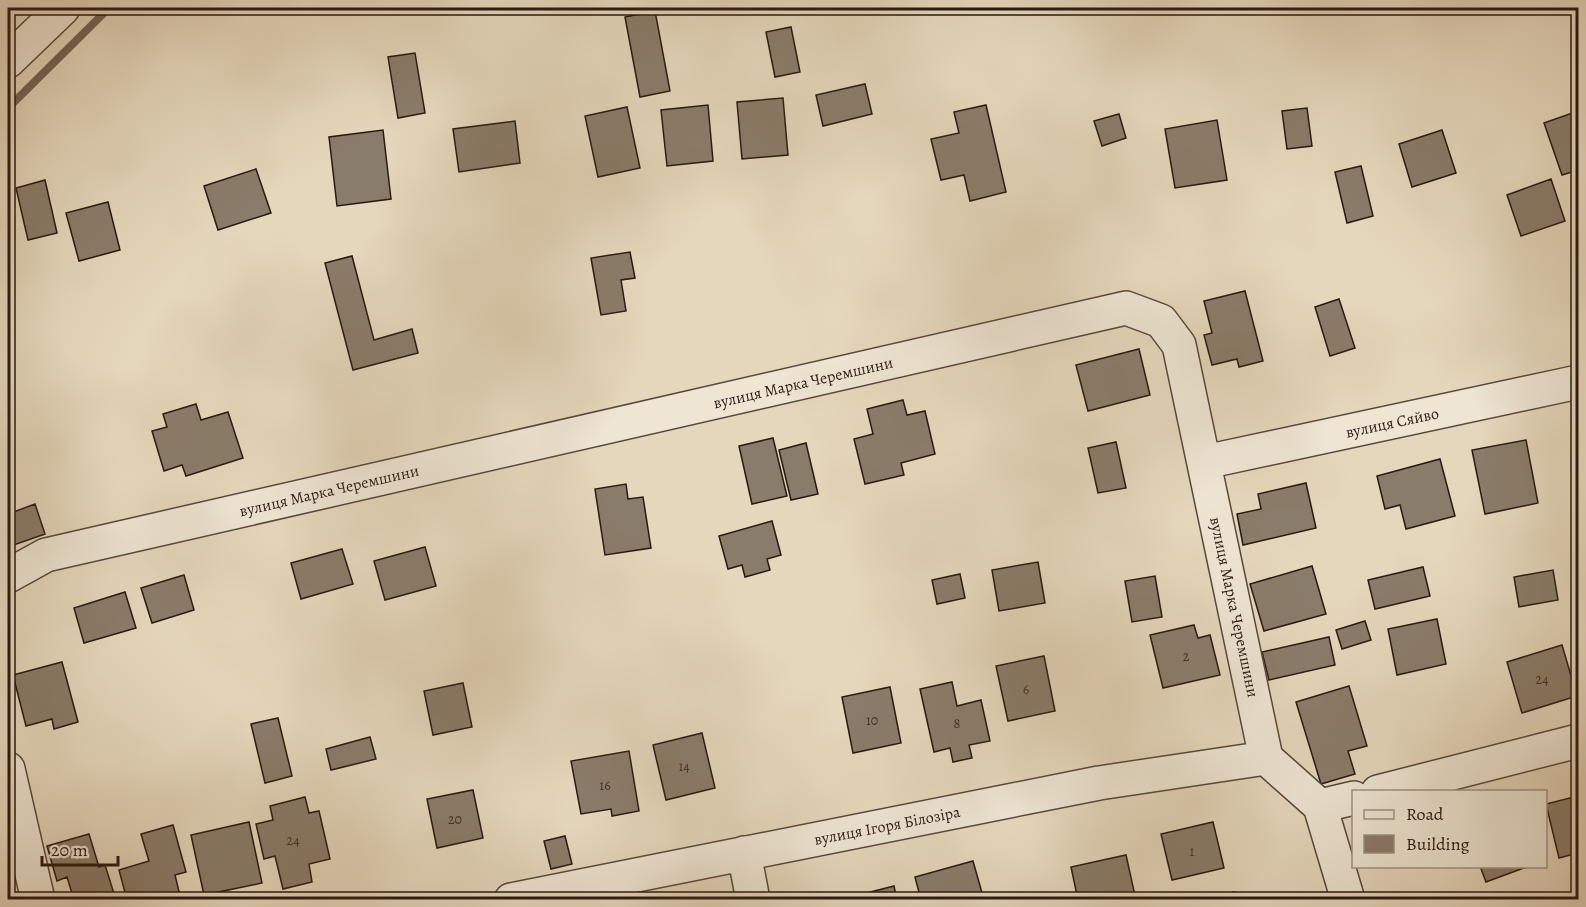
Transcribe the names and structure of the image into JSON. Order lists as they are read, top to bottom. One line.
{"streets":{"street":["вулиця Марка Черемшини","вулиця Сяйво","вулиця Ігоря Білозіра"]},"crossings":[["вулиця Марка Черемшини","вулиця Сяйво"],["вулиця Марка Черемшини","вулиця Ігоря Білозіра"]],"house_numbers":["2","24","6","10","8","14","16","20","24","1"],"legend":["Road","Building"],"scale_bar":"20 m"}
